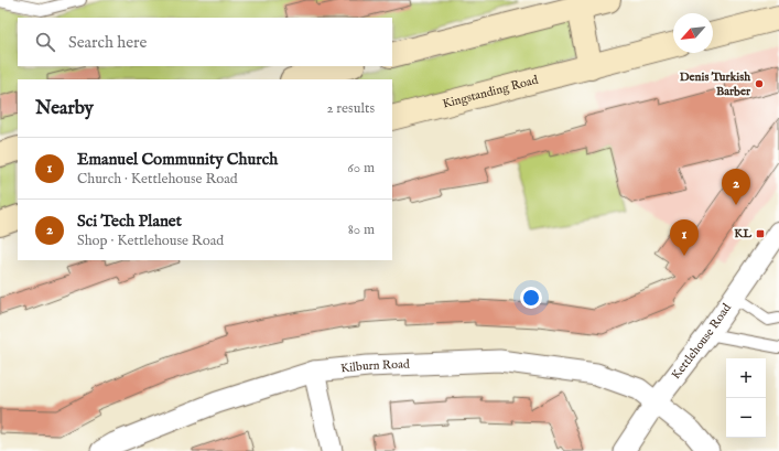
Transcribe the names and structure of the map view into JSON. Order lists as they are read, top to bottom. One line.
{"streets":{"main road":["Kingstanding Road"],"street":["Kettlehouse Road","Kilburn Road"]},"crossings":[["Kettlehouse Road","Kilburn Road"]],"places":{"other":["Denis Turkish Barber"],"transit":["KL"]},"north":"bottom left","page":{"search":"Search here","heading":["Nearby","2 results"],"list":[{"mark":"1","name":"Emanuel Community Church","note":"Church · Kettlehouse Road","value":"60 m"},{"mark":"2","name":"Sci Tech Planet","note":"Shop · Kettlehouse Road","value":"80 m"}],"pins":["2","1"],"map_buttons":["+","−"]}}
